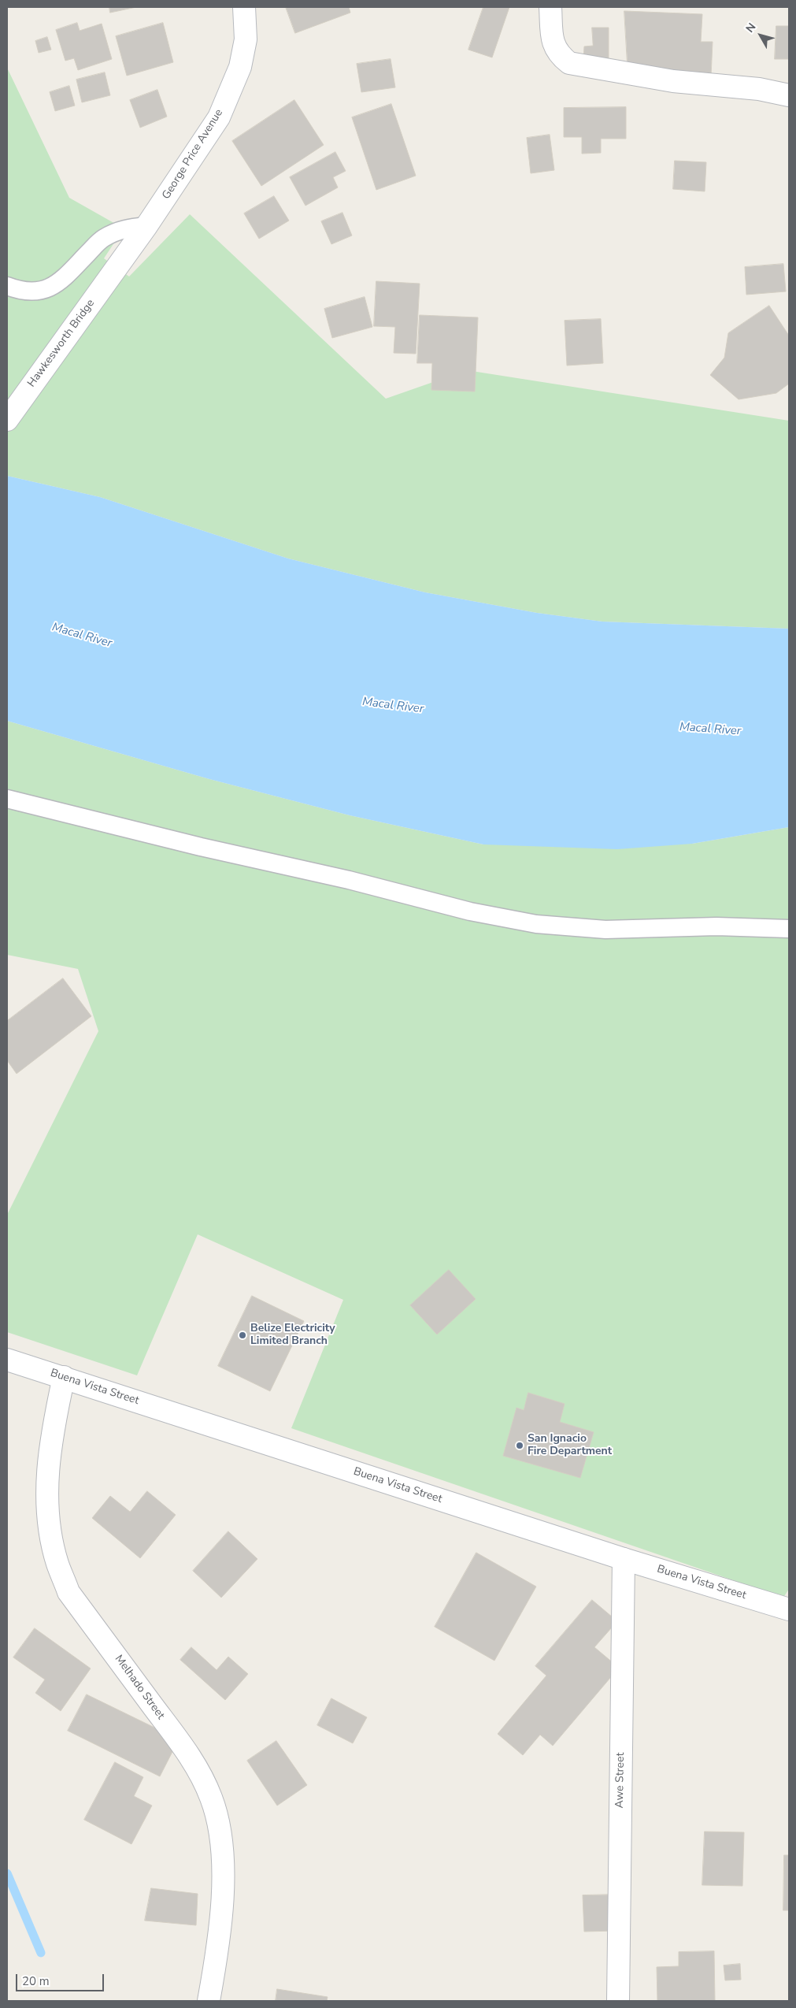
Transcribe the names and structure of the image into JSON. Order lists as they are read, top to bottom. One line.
{"streets":{"street":["George Price Avenue","Hawkesworth Bridge","Buena Vista Street","Melhado Street","Awe Street"]},"crossings":[["George Price Avenue","Hawkesworth Bridge"],["Buena Vista Street","Melhado Street"],["Buena Vista Street","Awe Street"]],"water":["Macal River"],"places":["Belize Electricity Limited Branch","San Ignacio Fire Department"],"scale_bar":"20 m","north":"top left"}
